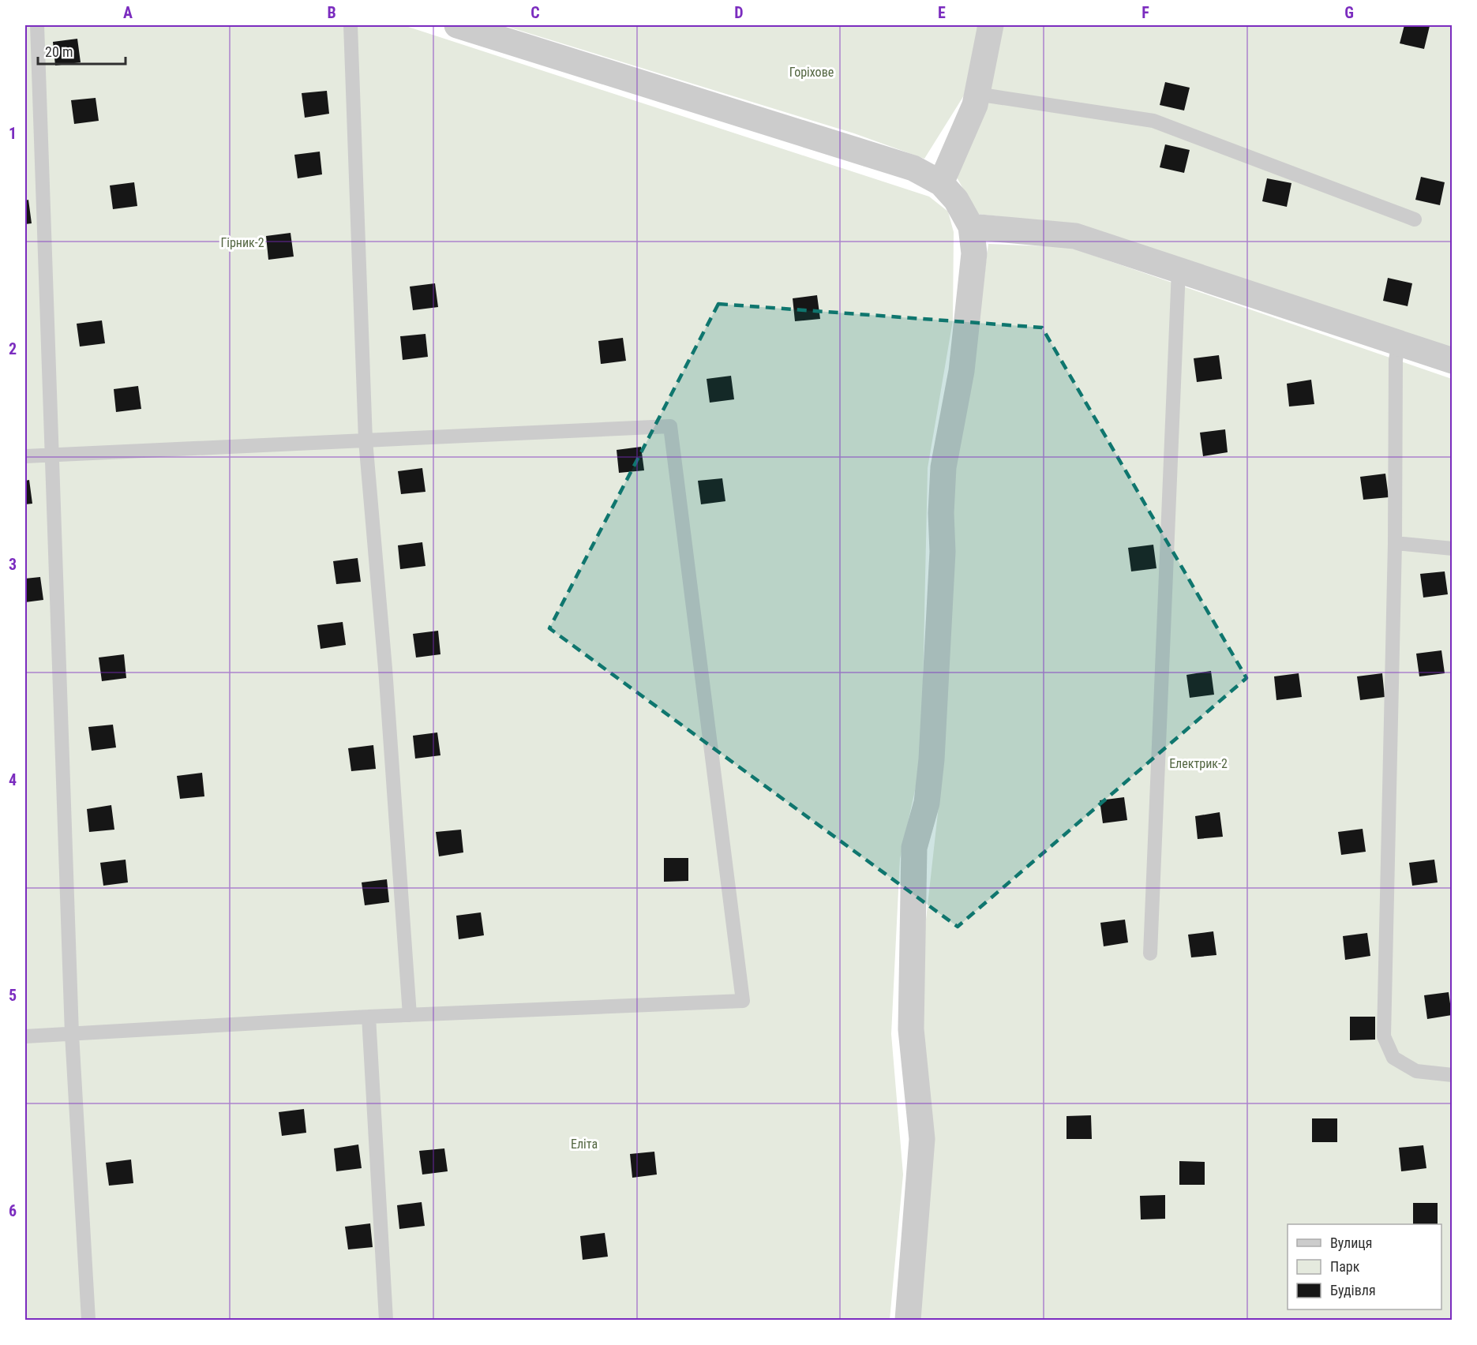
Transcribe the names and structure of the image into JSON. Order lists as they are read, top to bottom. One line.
{"parks":["Горіхове","Гірник-2","Електрик-2","Еліта"],"legend":["Вулиця","Парк","Будівля"],"scale_bar":"20 m","grid":{"columns":["A","B","C","D","E","F","G"],"rows":["1","2","3","4","5","6"]}}
